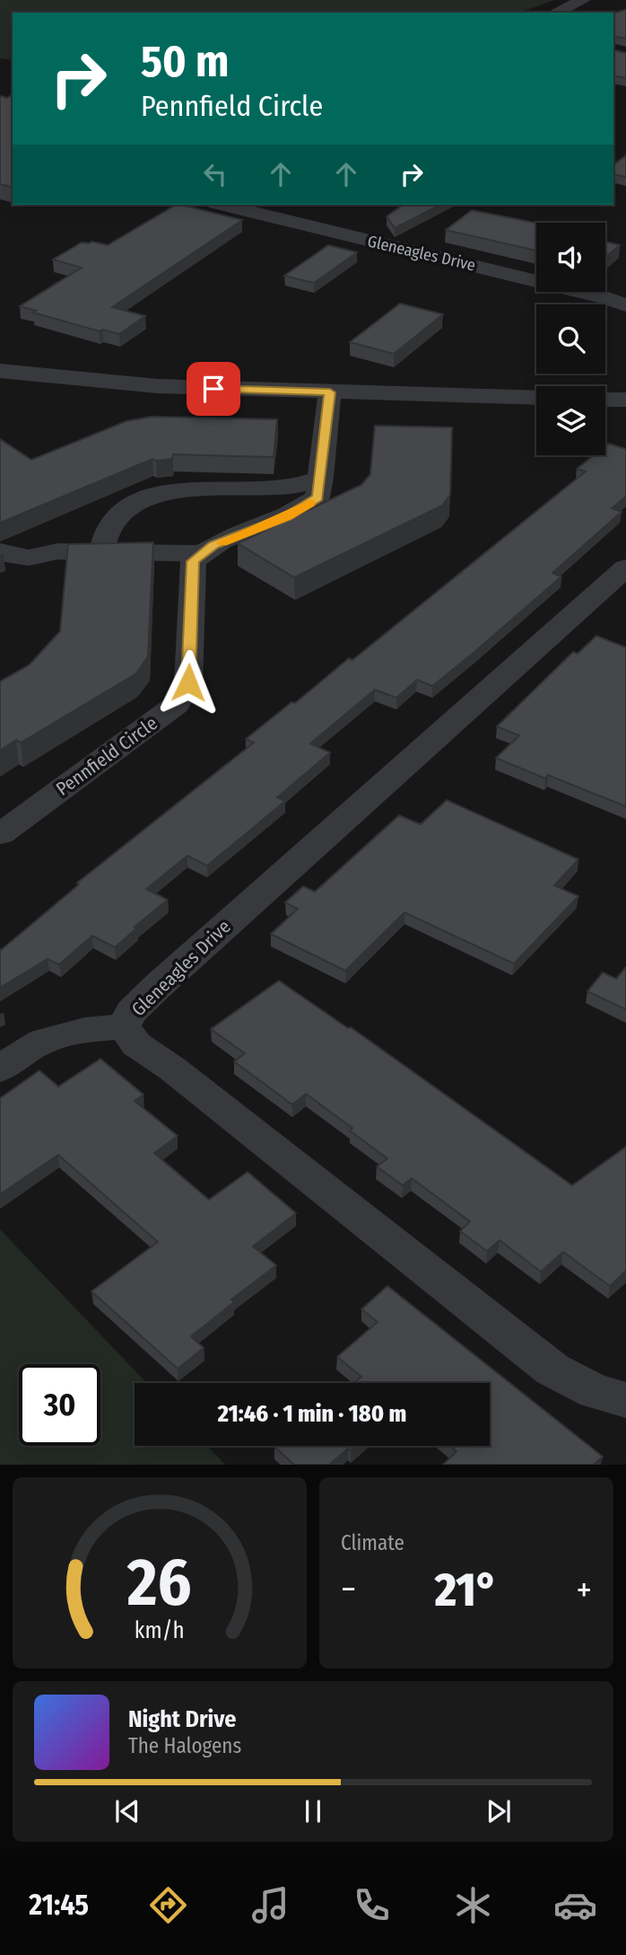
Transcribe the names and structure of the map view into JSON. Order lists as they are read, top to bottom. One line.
{"streets":{"street":["Gleneagles Drive","Pennfield Circle"]},"page":{"turn":["50 m","Pennfield Circle"],"limit":"30","trip":"21:46 · 1 min · 180 m","tile":"Climate","heat":["−","21°","+"],"song":["Night Drive","The Halogens"],"tabs":"21:45","gauge":["26","km/h"]}}
